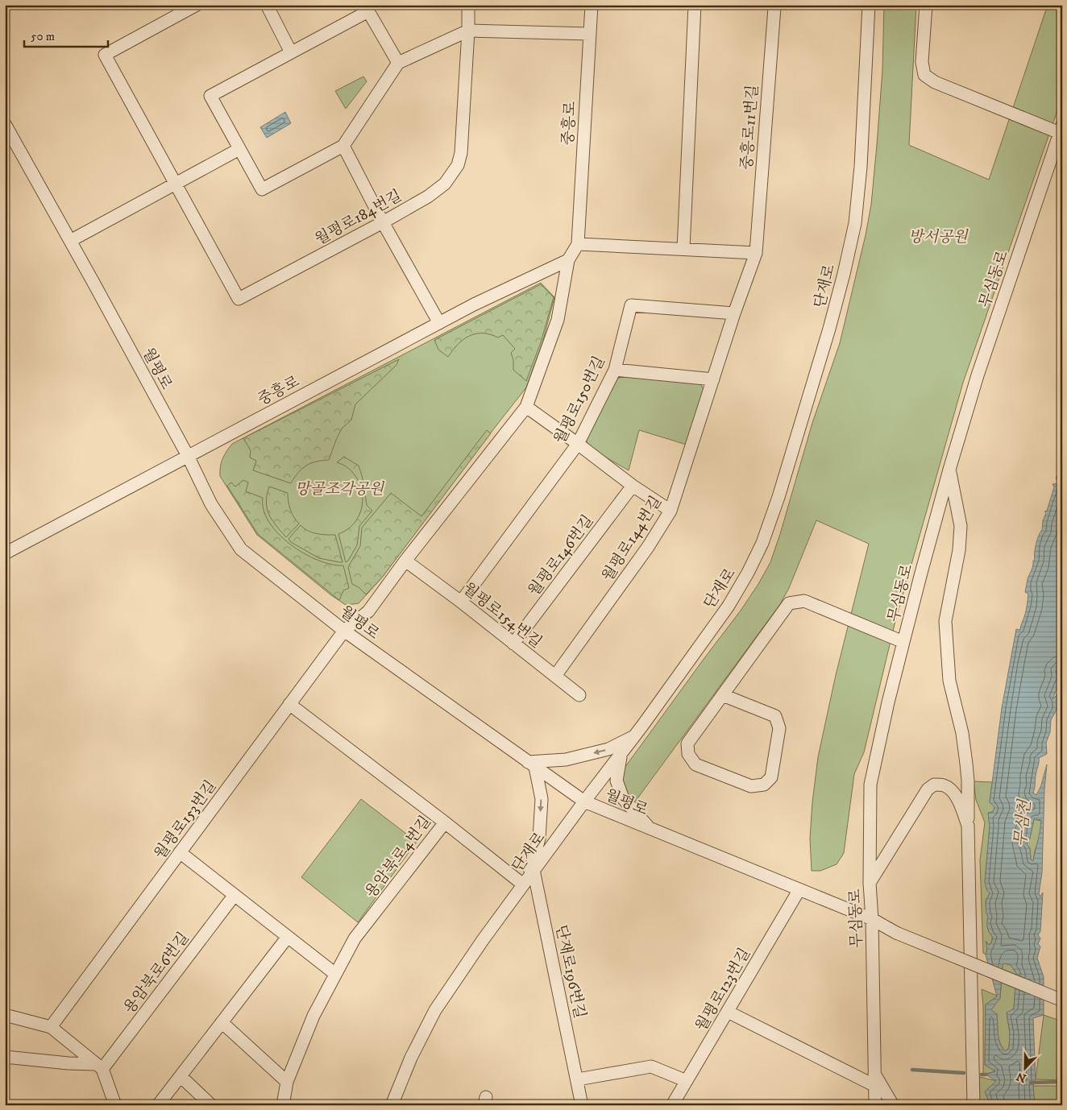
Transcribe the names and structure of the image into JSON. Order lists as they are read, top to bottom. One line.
{"streets":{"street":["중흥로","중흥로11번길","월평로184번길","무심동로","단재로","월평로","월평로150번길","월평로144번길","월평로146번길","월평로154번길","월평로153번길","용암북로4번길","단재로196번길","용암북로6번길","월평로123번길"]},"crossings":[["중흥로","월평로"],["중흥로","월평로153번길"],["중흥로11번길","월평로144번길"],["무심동로","월평로"],["단재로","월평로"],["단재로","단재로196번길"],["월평로","월평로153번길"],["월평로","월평로123번길"],["월평로150번길","월평로144번길"],["월평로150번길","월평로154번길"],["월평로144번길","월평로154번길"],["월평로146번길","월평로154번길"],["월평로154번길","월평로153번길"],["월평로153번길","용암북로4번길"]],"water":["무심천"],"parks":["방서공원","망골조각공원"],"scale_bar":"50 m","north":"bottom"}
